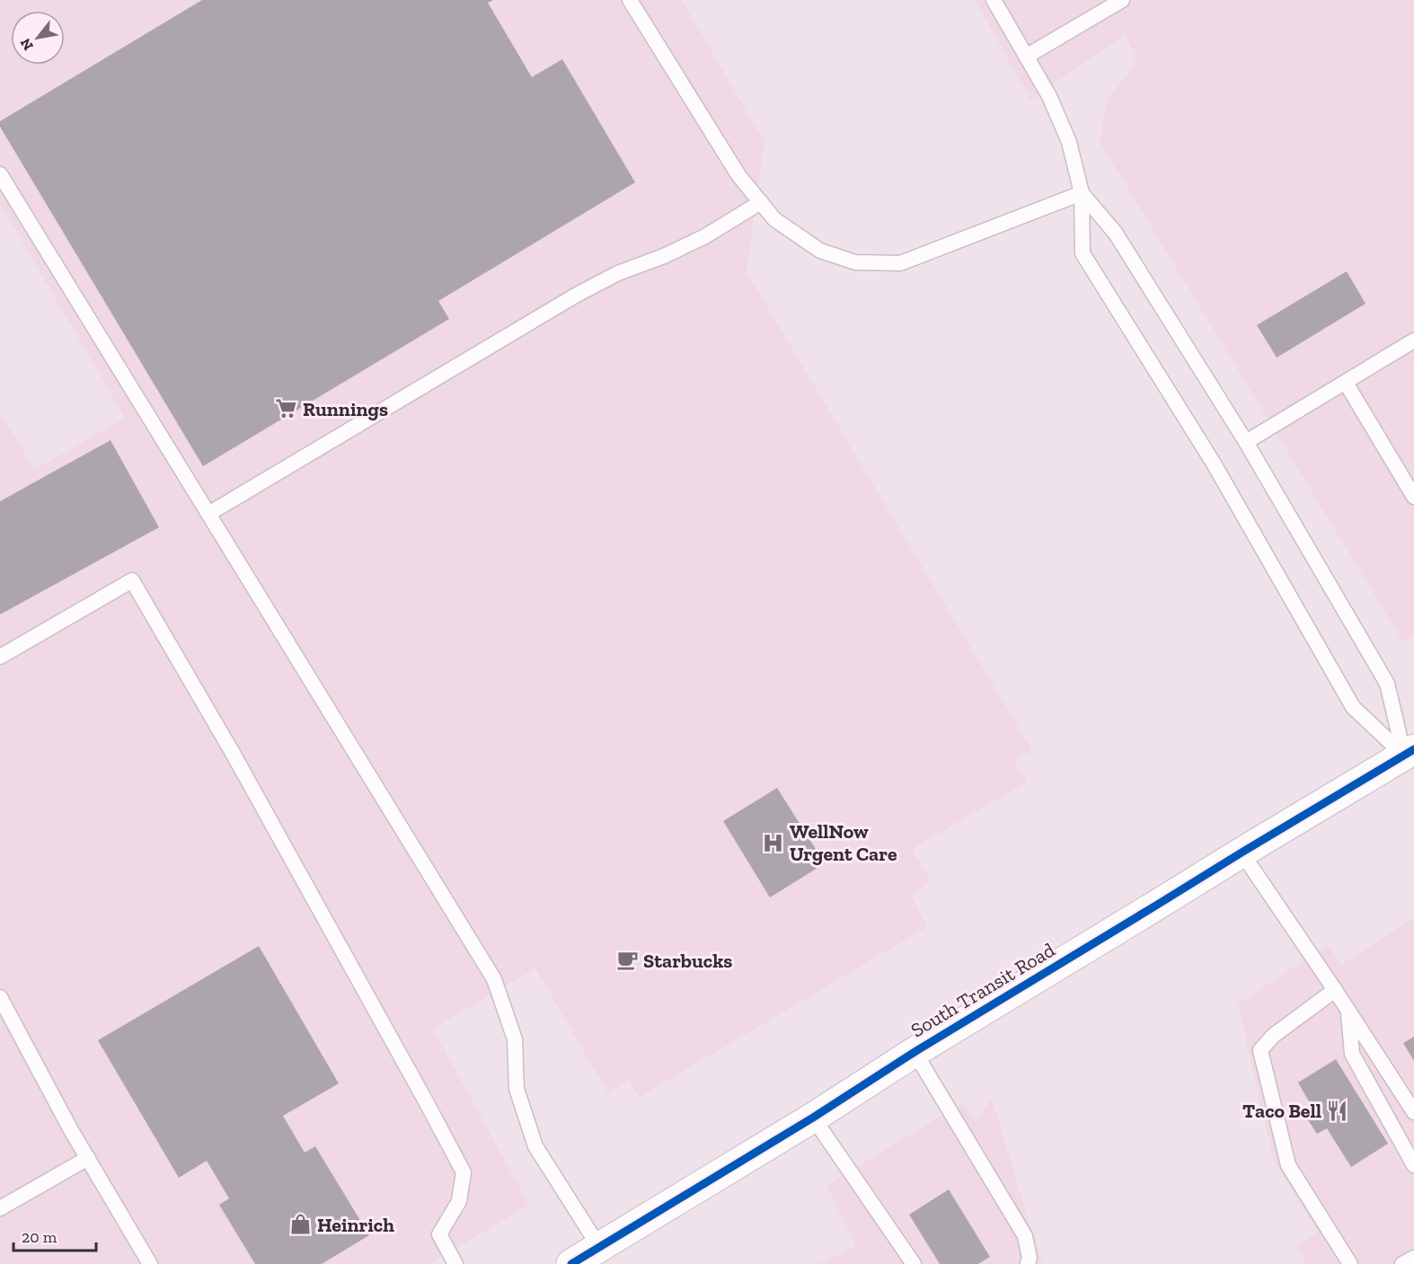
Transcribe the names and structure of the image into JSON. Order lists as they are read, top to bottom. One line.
{"streets":{"highway":["South Transit Road"]},"places":{"supermarket":["Runnings"],"hospital":["WellNow Urgent Care"],"cafe":["Starbucks"],"restaurant":["Taco Bell"],"shop":["Heinrich"]},"scale_bar":"20 m","north":"bottom left"}
